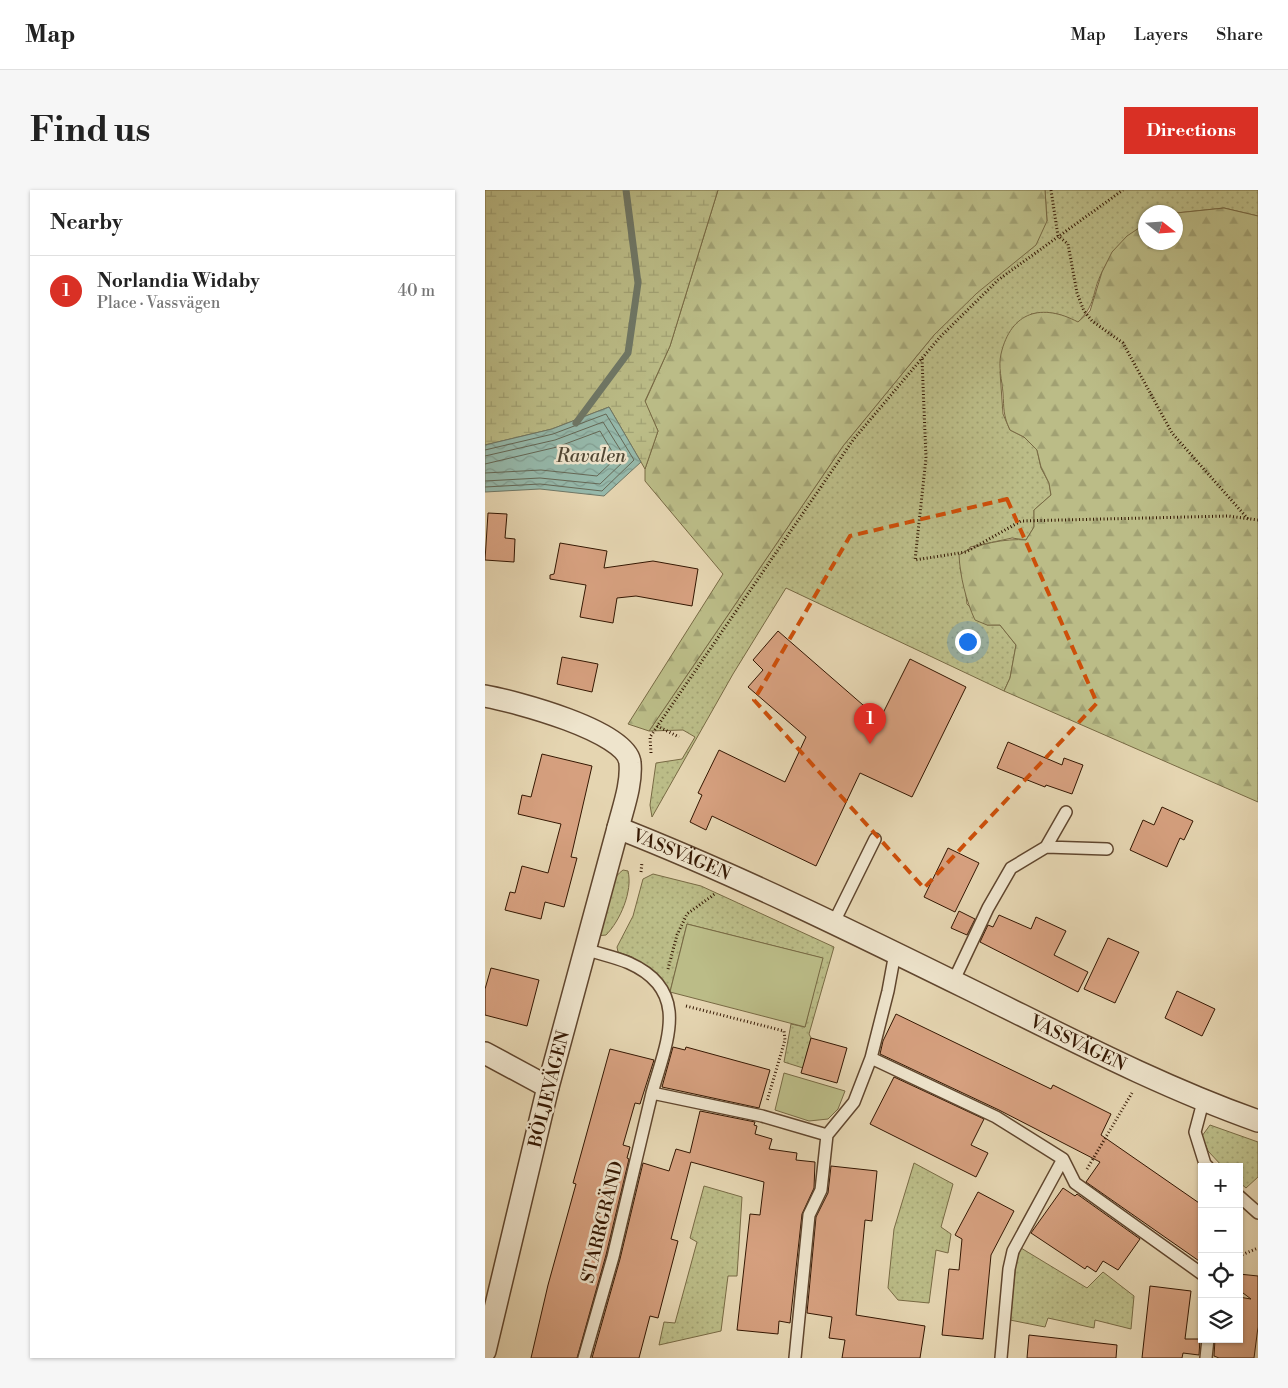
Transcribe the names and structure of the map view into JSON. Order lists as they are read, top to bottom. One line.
{"streets":{"street":["VASSVÄGEN","BÖLJEVÄGEN"],"lane":["STARRGRÄND"]},"crossings":[["VASSVÄGEN","BÖLJEVÄGEN"],["BÖLJEVÄGEN","STARRGRÄND"]],"water":["Ravalen"],"north":"right","page":{"header":"Map","nav":["Map","Layers","Share"],"buttons":"Directions","title":"Find us","heading":"Nearby","list":[{"mark":"1","name":"Norlandia Widaby","note":"Place · Vassvägen","value":"40 m"}],"pins":"1","map_buttons":["+","−"]}}
